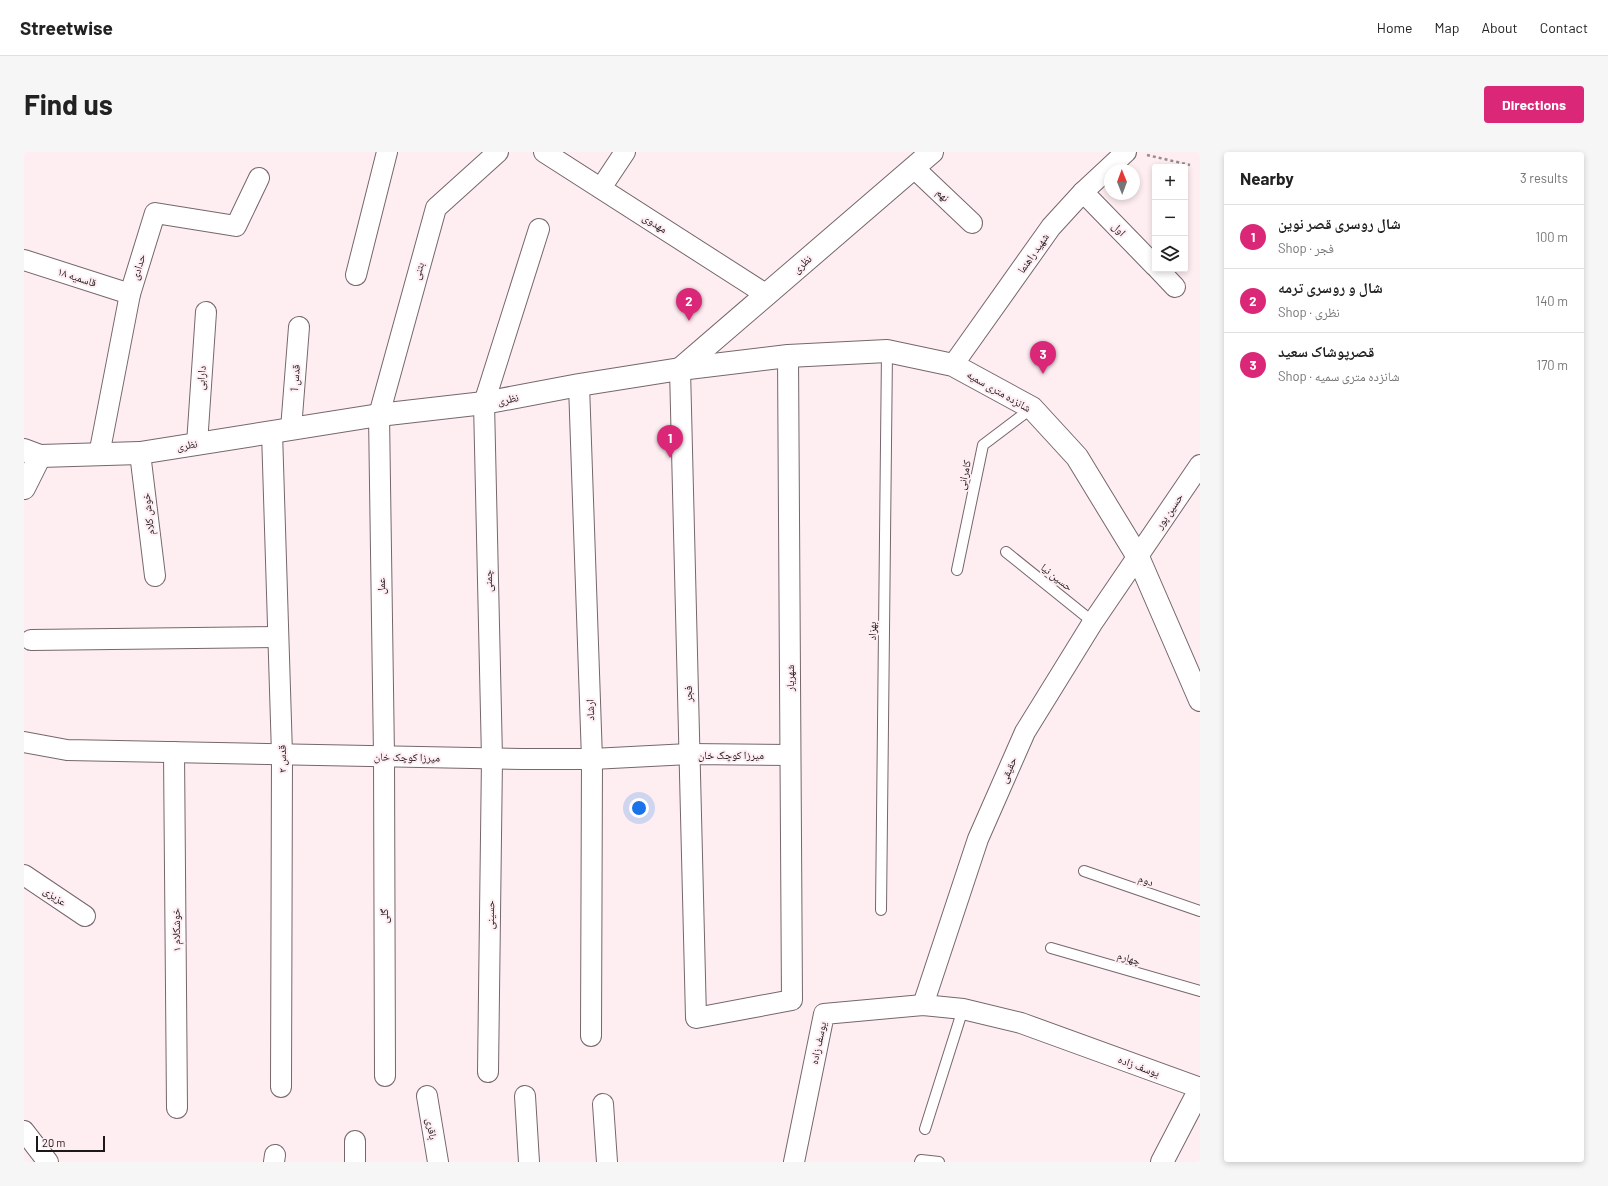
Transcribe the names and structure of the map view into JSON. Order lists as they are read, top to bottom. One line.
{"streets":{"street":["نهم","مهدوی","اول","شهید راهنما","نظری","حدادی","بتنی","قاسمیه ۱۸","دارابی","قدس 1","شانزده متری سمیه","حسین پور","خوش کلام","چمنی","عمل","شهریار","فجر","ارشاد","میرزا کوچک خان","قدس ۲","حقیقی","عزیزی","حسینی","گلی","خوشکلام ۱","یوسف زاده","باقری"],"lane":["کامرانی","حسین نیا","بهزاد","دوم","چهارم"]},"crossings":[["نهم","نظری"],["مهدوی","نظری"],["اول","شهید راهنما"],["شهید راهنما","شانزده متری سمیه"],["نظری","حدادی"],["نظری","بتنی"],["نظری","دارابی"],["نظری","قدس 1"],["نظری","شانزده متری سمیه"],["نظری","خوش کلام"],["نظری","چمنی"],["نظری","عمل"],["نظری","فجر"],["نظری","ارشاد"],["نظری","قدس ۲"],["حدادی","قاسمیه ۱۸"],["بتنی","عمل"],["قدس 1","قدس ۲"],["شانزده متری سمیه","کامرانی"],["شانزده متری سمیه","حسین پور"],["شانزده متری سمیه","بهزاد"],["شانزده متری سمیه","شهریار"],["شانزده متری سمیه","فجر"],["شانزده متری سمیه","حقیقی"],["حسین پور","حقیقی"],["حسین نیا","حقیقی"],["چمنی","میرزا کوچک خان"],["چمنی","حسینی"],["عمل","میرزا کوچک خان"],["عمل","گلی"],["شهریار","فجر"],["شهریار","میرزا کوچک خان"],["فجر","میرزا کوچک خان"],["ارشاد","میرزا کوچک خان"],["میرزا کوچک خان","قدس ۲"],["میرزا کوچک خان","حسینی"],["میرزا کوچک خان","گلی"],["میرزا کوچک خان","خوشکلام ۱"],["حقیقی","یوسف زاده"]],"scale_bar":"20 m","north":"top","page":{"header":"Streetwise","nav":["Home","Map","About","Contact"],"buttons":"Directions","title":"Find us","heading":["Nearby","3 results"],"map_buttons":["+","−"],"list":[{"mark":"1","name":"شال روسری قصر نوین","note":"Shop · فجر","value":"100 m"},{"mark":"2","name":"شال و روسری ترمه","note":"Shop · نظری","value":"140 m"},{"mark":"3","name":"قصرپوشاک سعید","note":"Shop · شانزده متری سمیه","value":"170 m"}],"pins":["2","3","1"],"scale":"20 m"}}
